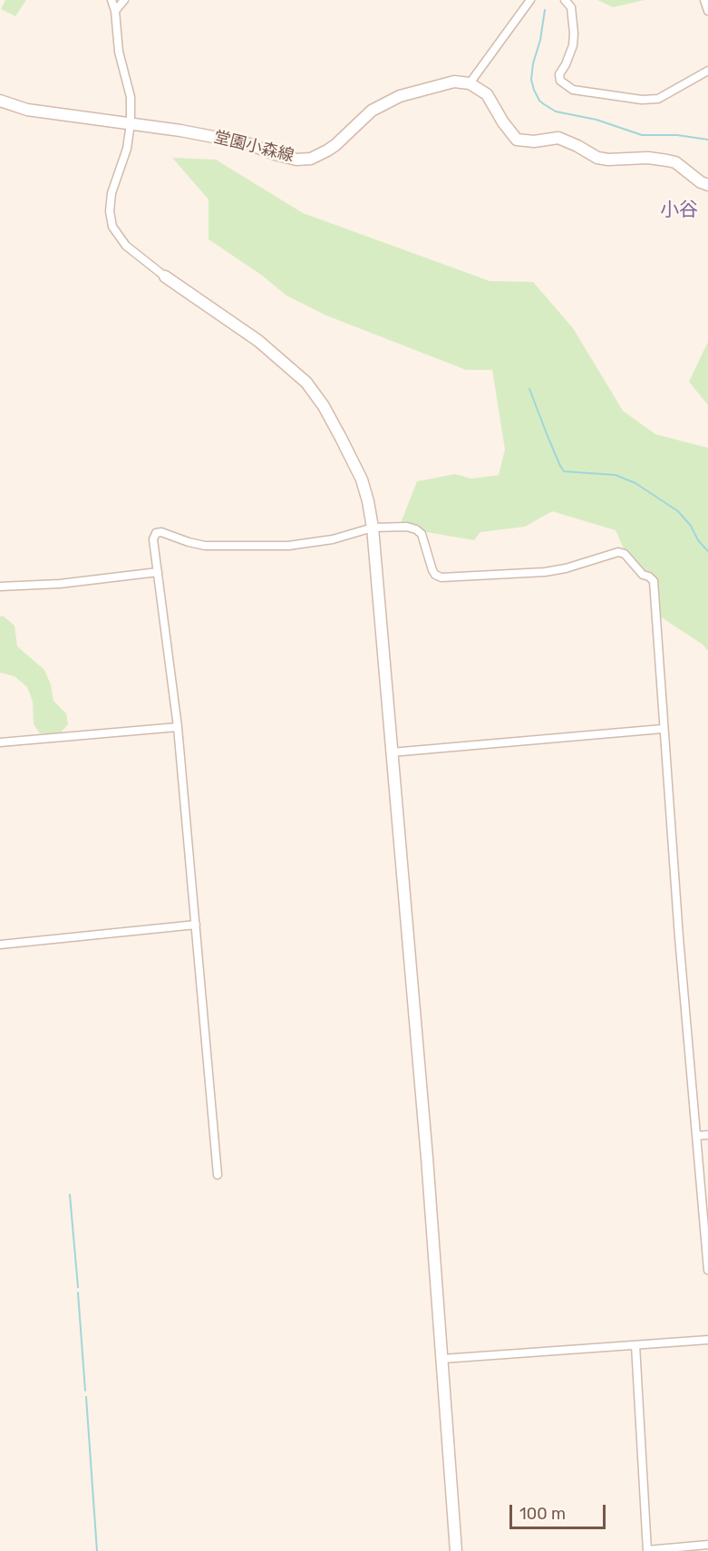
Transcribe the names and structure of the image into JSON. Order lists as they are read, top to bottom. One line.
{"streets":{"street":["堂園小森線"]},"districts":["小谷"],"scale_bar":"100 m"}
